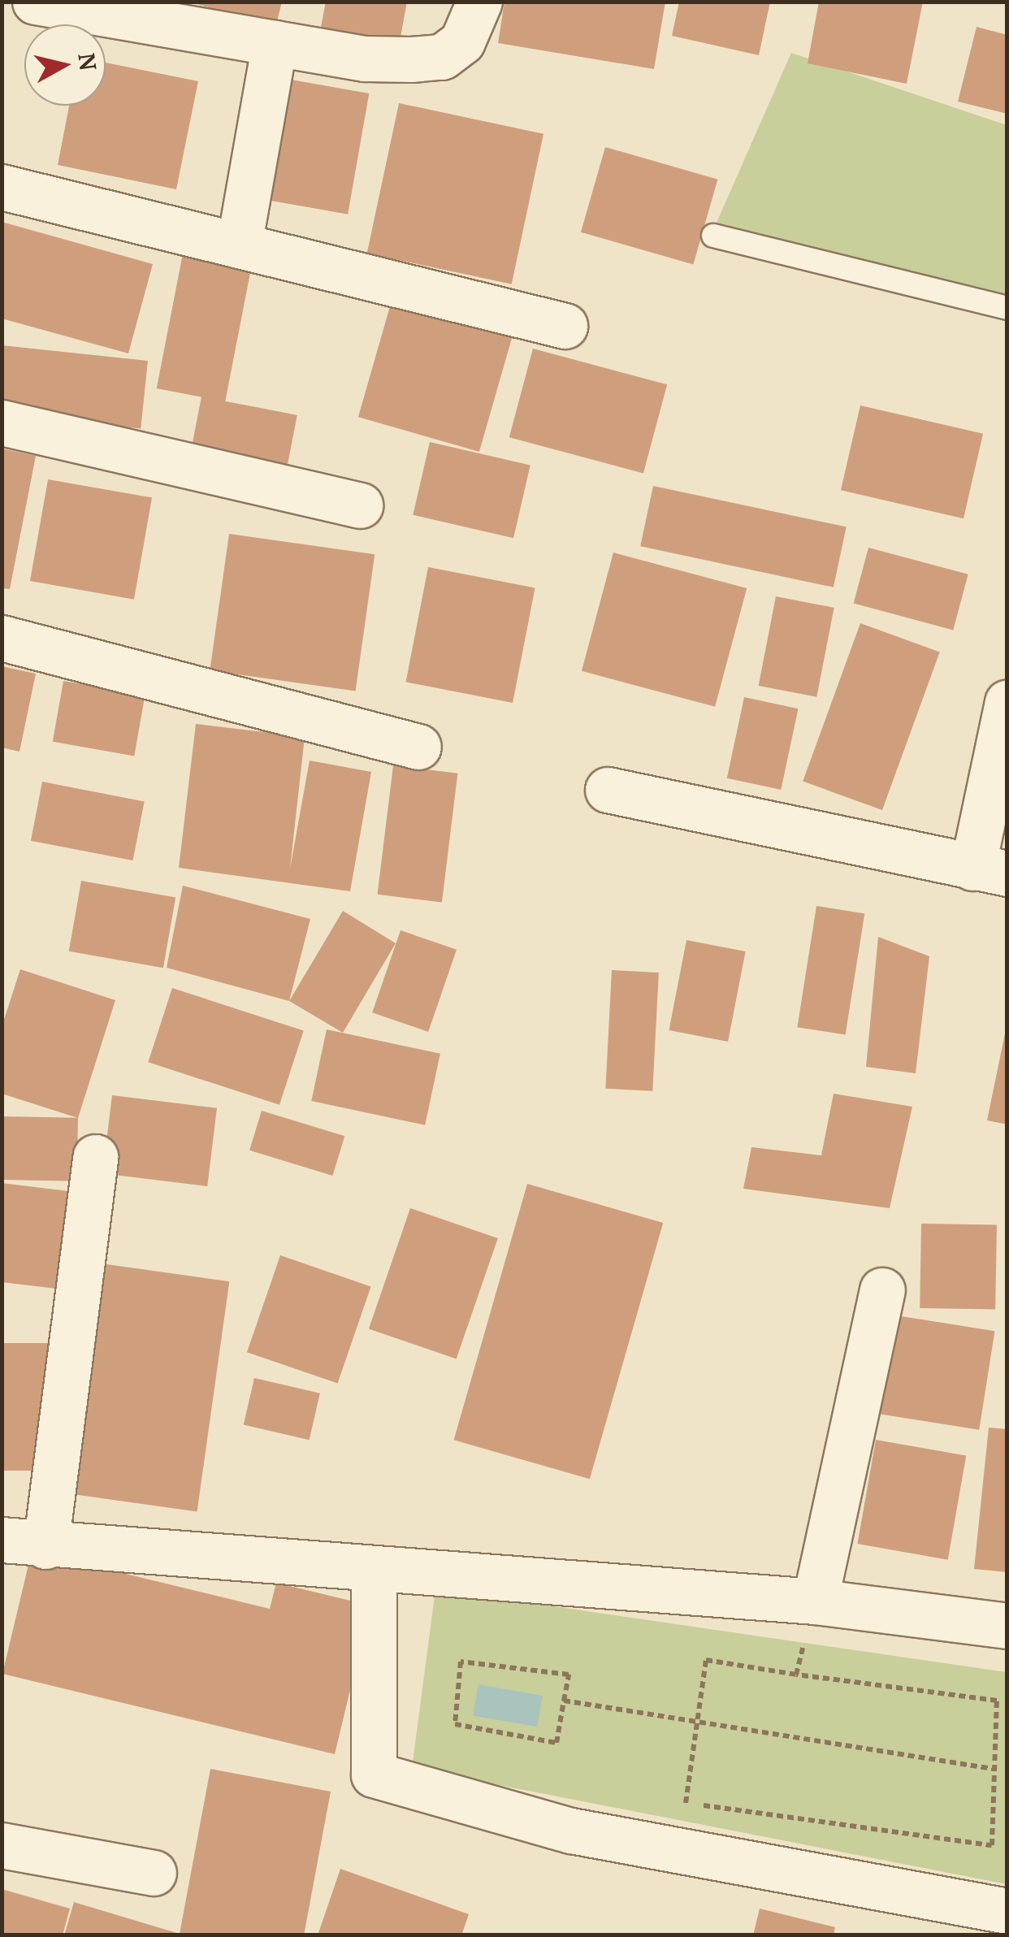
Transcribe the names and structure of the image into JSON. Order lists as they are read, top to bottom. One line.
{"north":"right"}
